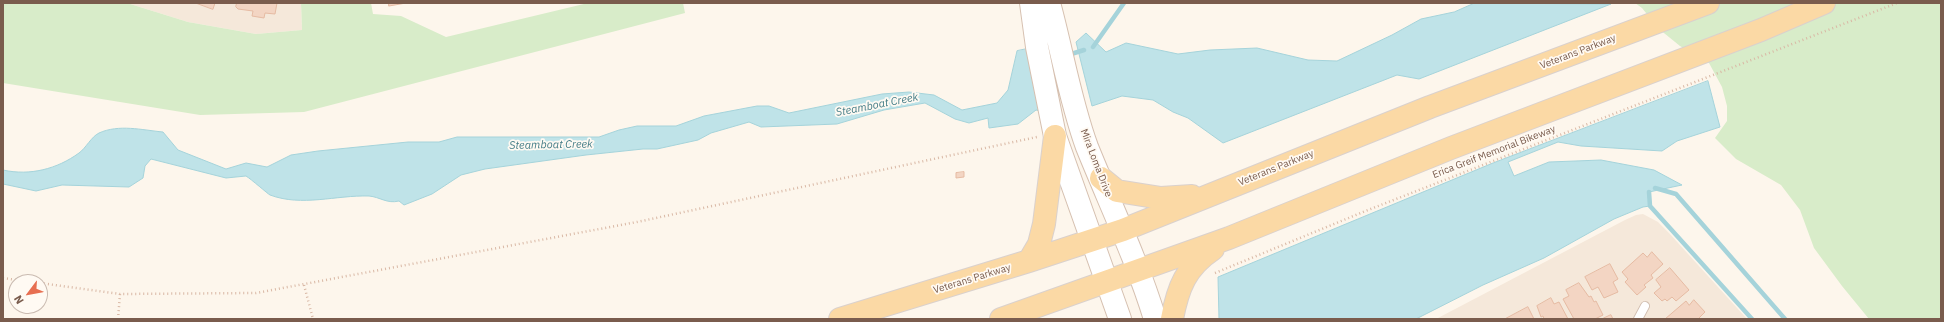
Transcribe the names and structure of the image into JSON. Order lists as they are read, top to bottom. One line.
{"streets":{"main road":["Veterans Parkway"],"street":["Mira Loma Drive"],"path":["Erica Greif Memorial Bikeway"]},"crossings":[["Veterans Parkway","Mira Loma Drive"]],"water":["Steamboat Creek"],"north":"bottom left"}
